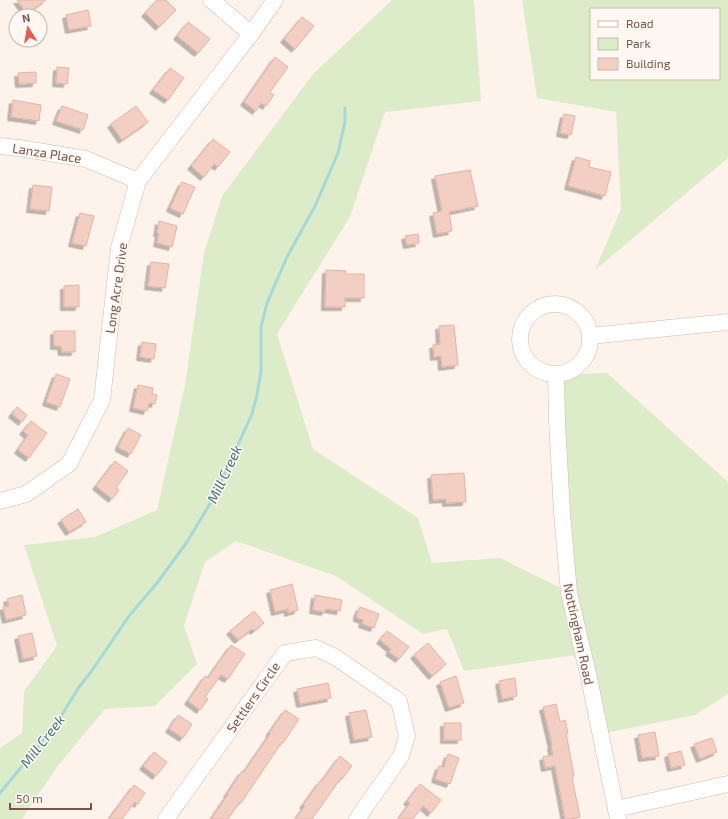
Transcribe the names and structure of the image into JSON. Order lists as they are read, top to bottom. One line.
{"streets":{"street":["Lanza Place","Long Acre Drive","Nottingham Road","Settlers Circle"]},"crossings":[["Lanza Place","Long Acre Drive"]],"water":["Mill Creek"],"legend":["Road","Park","Building"],"scale_bar":"50 m","north":"top"}
